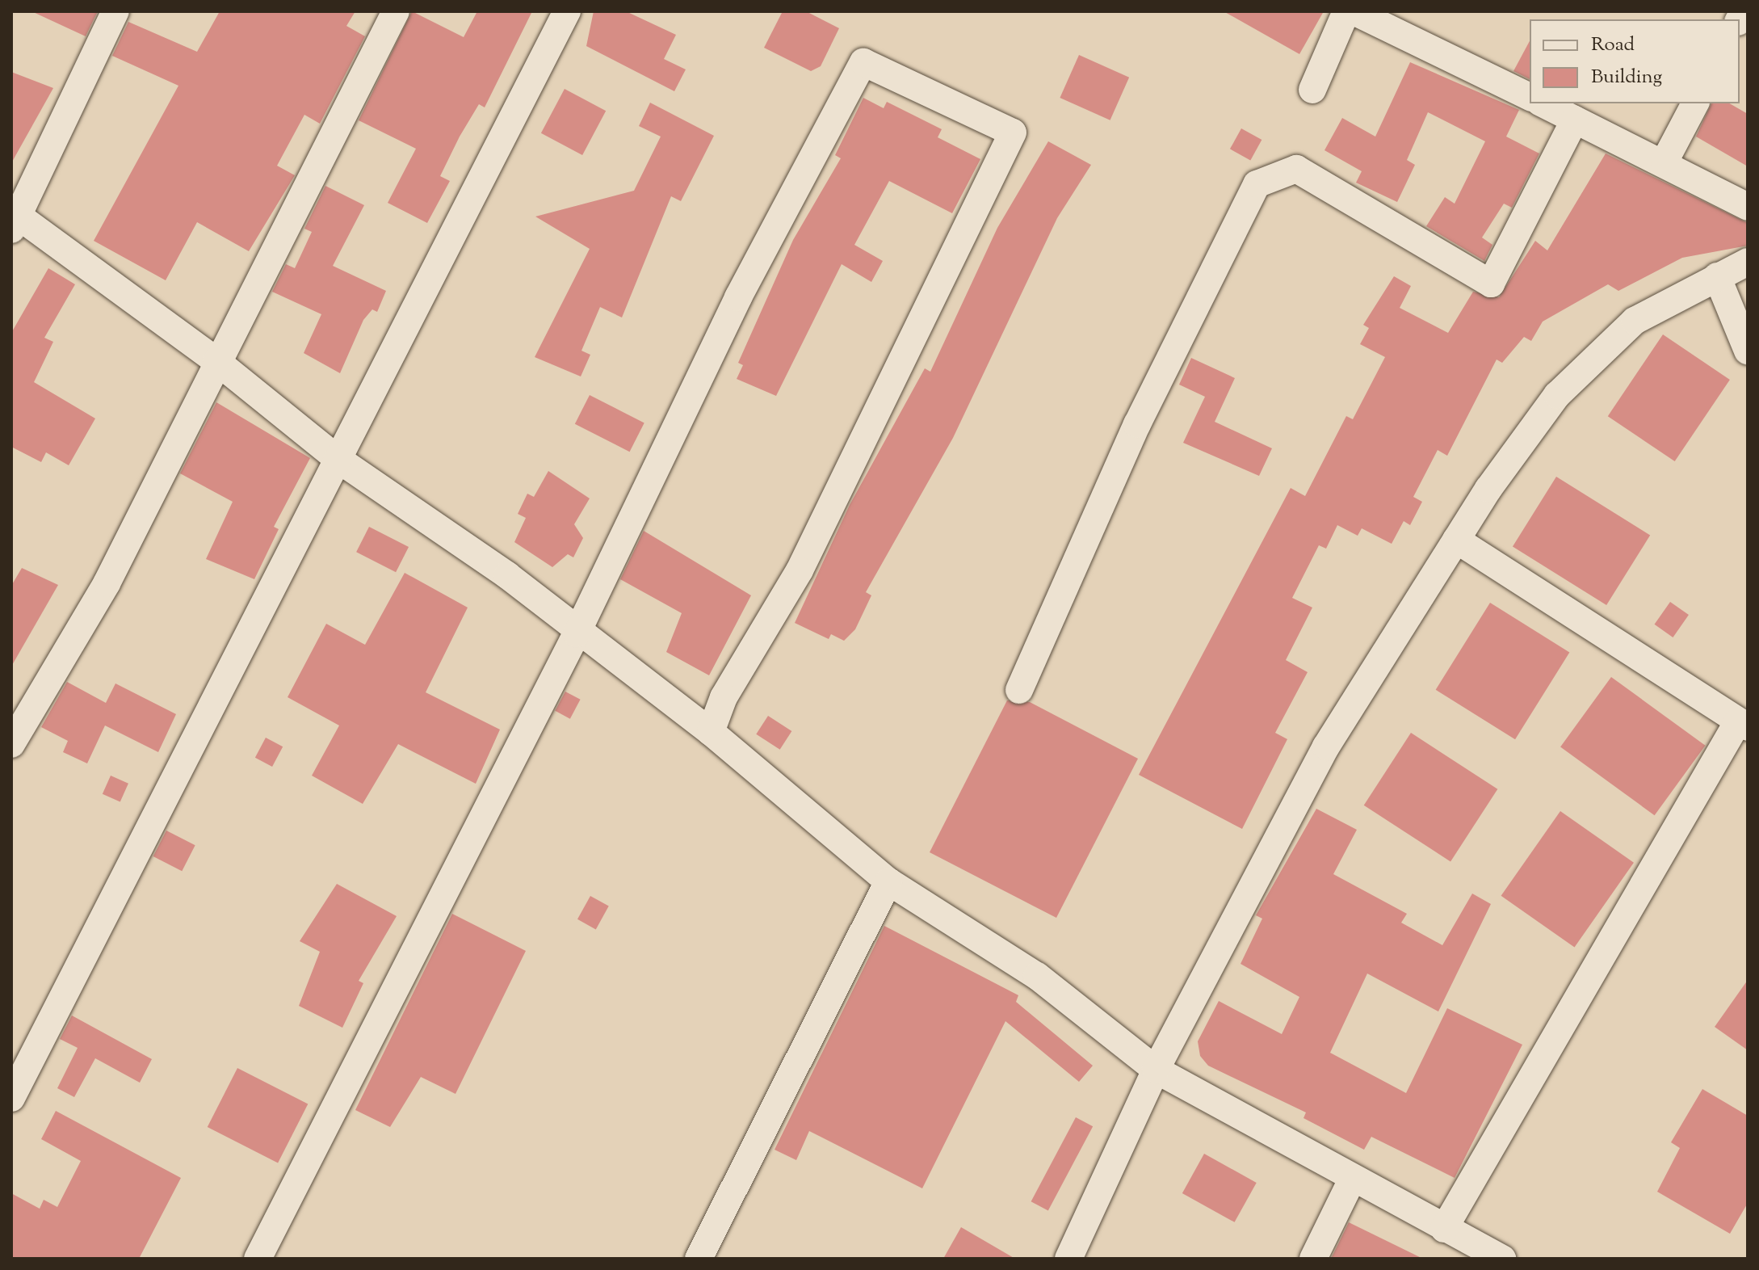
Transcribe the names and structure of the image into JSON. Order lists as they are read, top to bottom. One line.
{"legend":["Road","Building"]}
